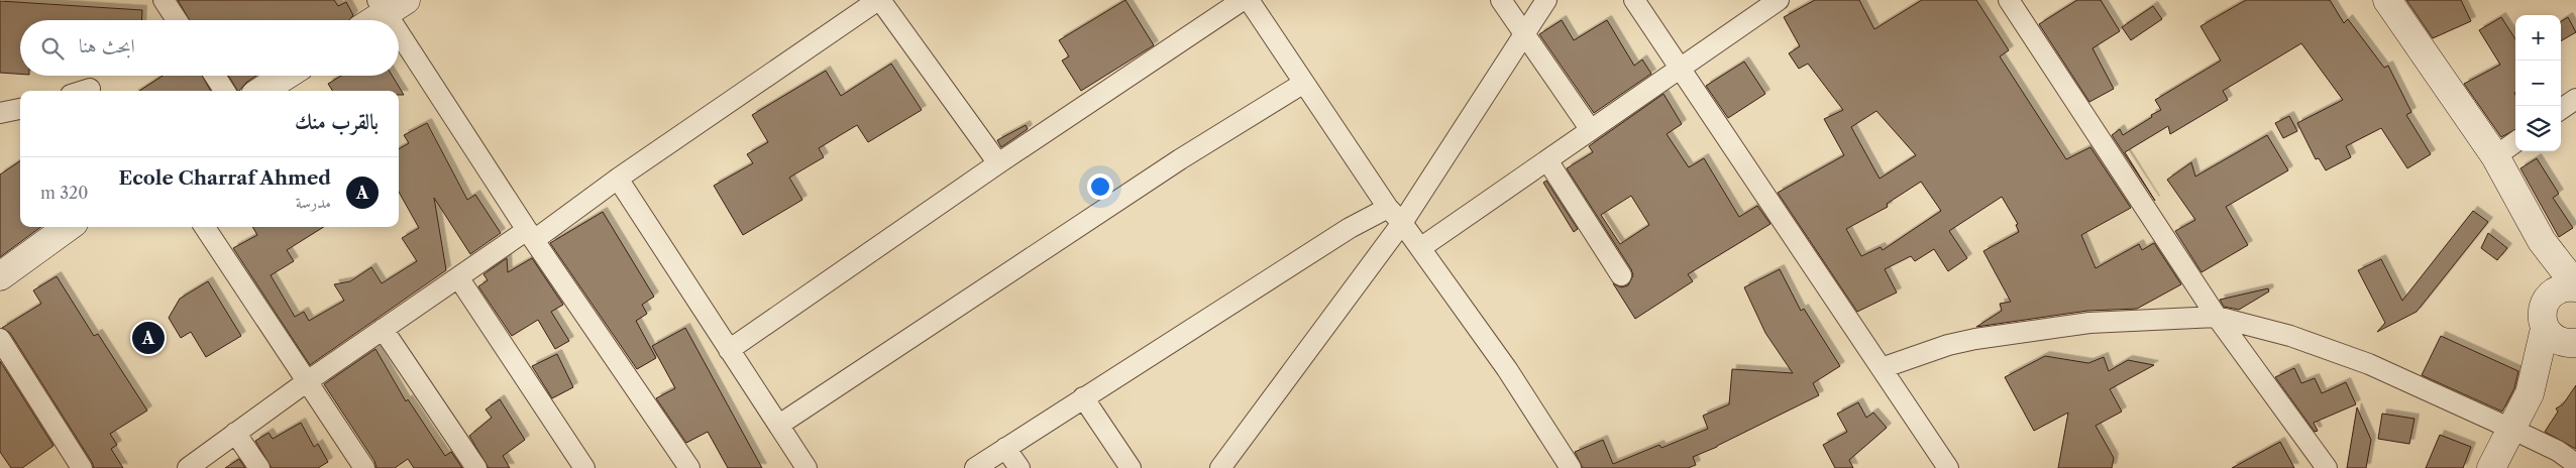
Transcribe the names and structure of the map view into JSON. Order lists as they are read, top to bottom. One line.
{"page":{"map_buttons":["+","−"],"search":"ابحث هنا","heading":"بالقرب منك","list":[{"mark":"A","name":"Ecole Charraf Ahmed","note":"مدرسة","value":"320 m"}],"pins":"A"}}
